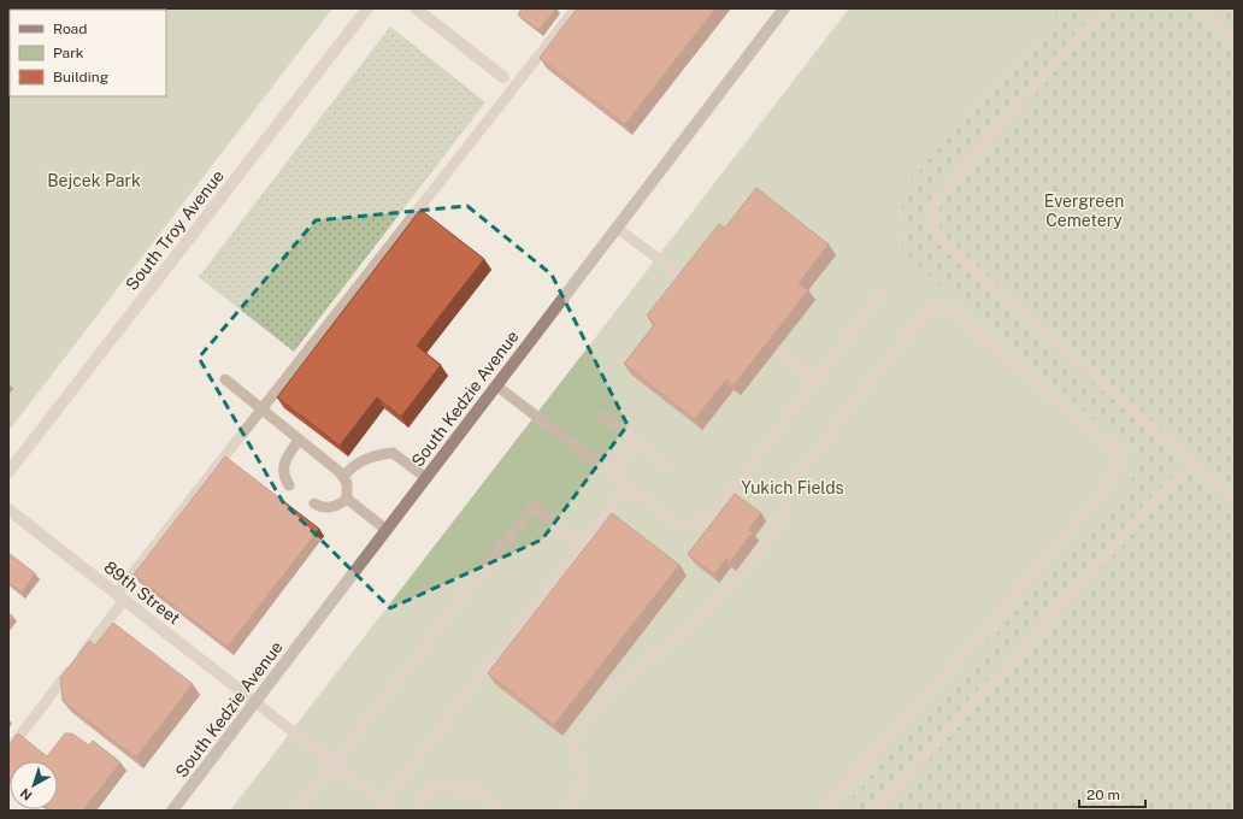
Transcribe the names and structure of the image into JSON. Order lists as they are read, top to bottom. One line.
{"streets":{"main road":["South Kedzie Avenue"],"street":["South Troy Avenue","89th Street"]},"crossings":[["South Kedzie Avenue","89th Street"]],"parks":["Bejcek Park","Evergreen Cemetery","Yukich Fields"],"legend":["Road","Park","Building"],"scale_bar":"20 m","north":"bottom left"}
